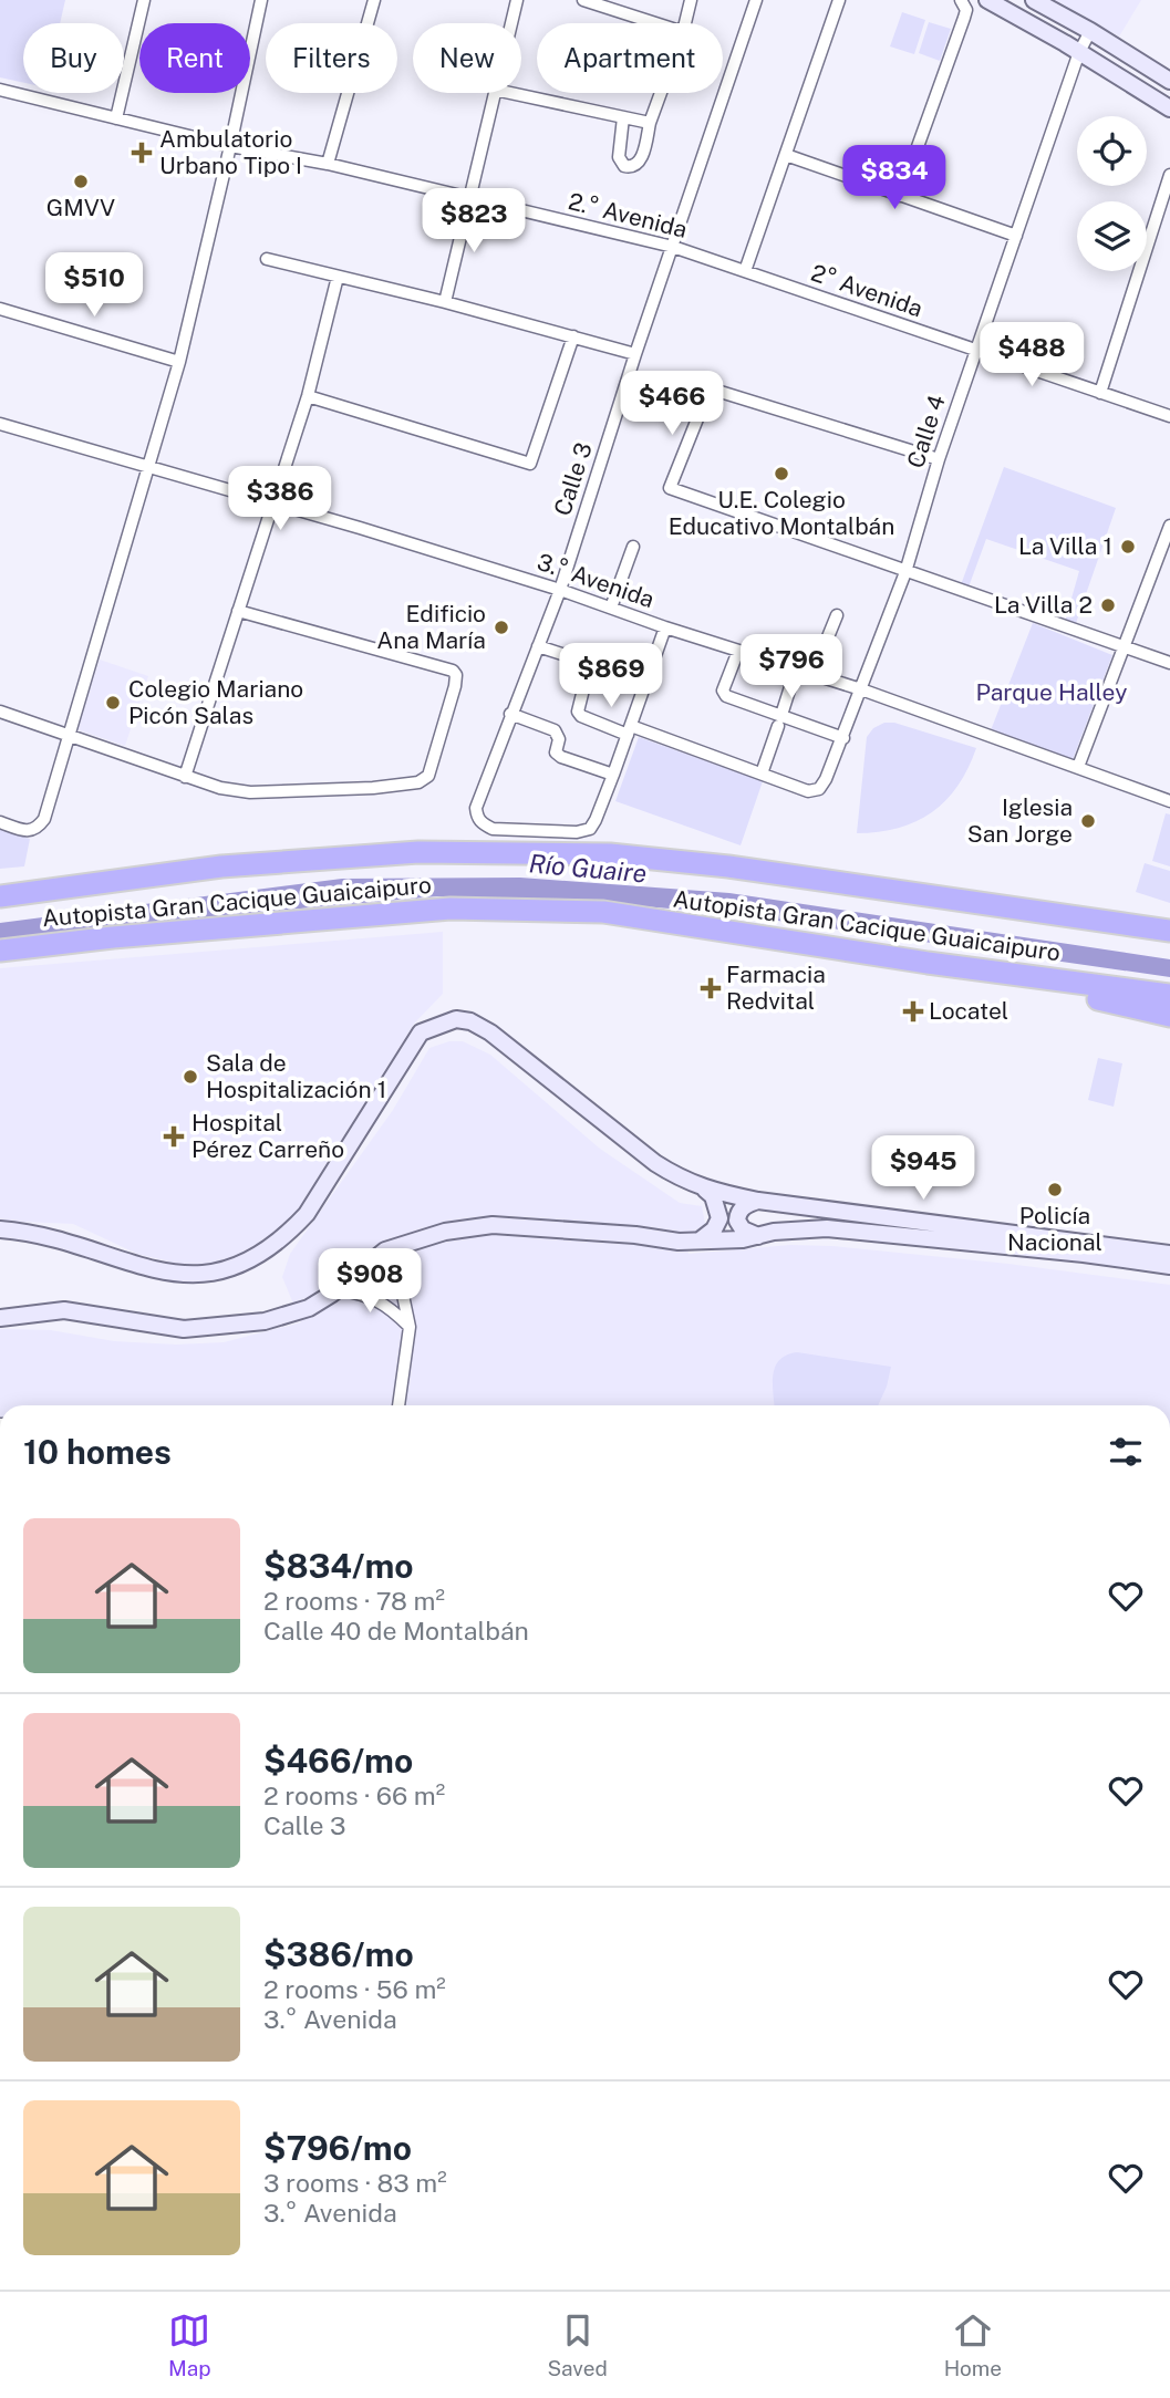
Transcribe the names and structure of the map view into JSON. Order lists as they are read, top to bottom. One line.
{"streets":{"highway":["Autopista Gran Cacique Guaicaipuro"],"street":["2.° Avenida","2° Avenida","Calle 4","Calle 3","3.° Avenida"]},"crossings":[["2.° Avenida","2° Avenida"],["2.° Avenida","Calle 3"],["2° Avenida","Calle 4"],["Calle 4","3.° Avenida"],["Calle 3","3.° Avenida"]],"water":["Río Guaire"],"parks":["Parque Halley"],"places":{"health":["Ambulatorio Urbano Tipo I","Farmacia Redvital","Locatel","Hospital Pérez Carreño"],"other":["GMVV","U.E. Colegio Educativo Montalbán","La Villa 1","La Villa 2","Edificio Ana María","Colegio Mariano Picón Salas","Iglesia San Jorge","Sala de Hospitalización 1","Policía Nacional"]},"page":{"chip":["Buy","Rent","Filters","New","Apartment"],"price":["$834","$823","$510","$488","$466","$386","$796","$869","$945","$908"],"heading":"10 homes","list":[{"name":"$834/mo","note":"2 rooms · 78 m² · Calle 40 de Montalbán"},{"name":"$466/mo","note":"2 rooms · 66 m² · Calle 3"},{"name":"$386/mo","note":"2 rooms · 56 m² · 3.° Avenida"},{"name":"$796/mo","note":"3 rooms · 83 m² · 3.° Avenida"}],"tabs":["Map","Saved","Home"]}}
